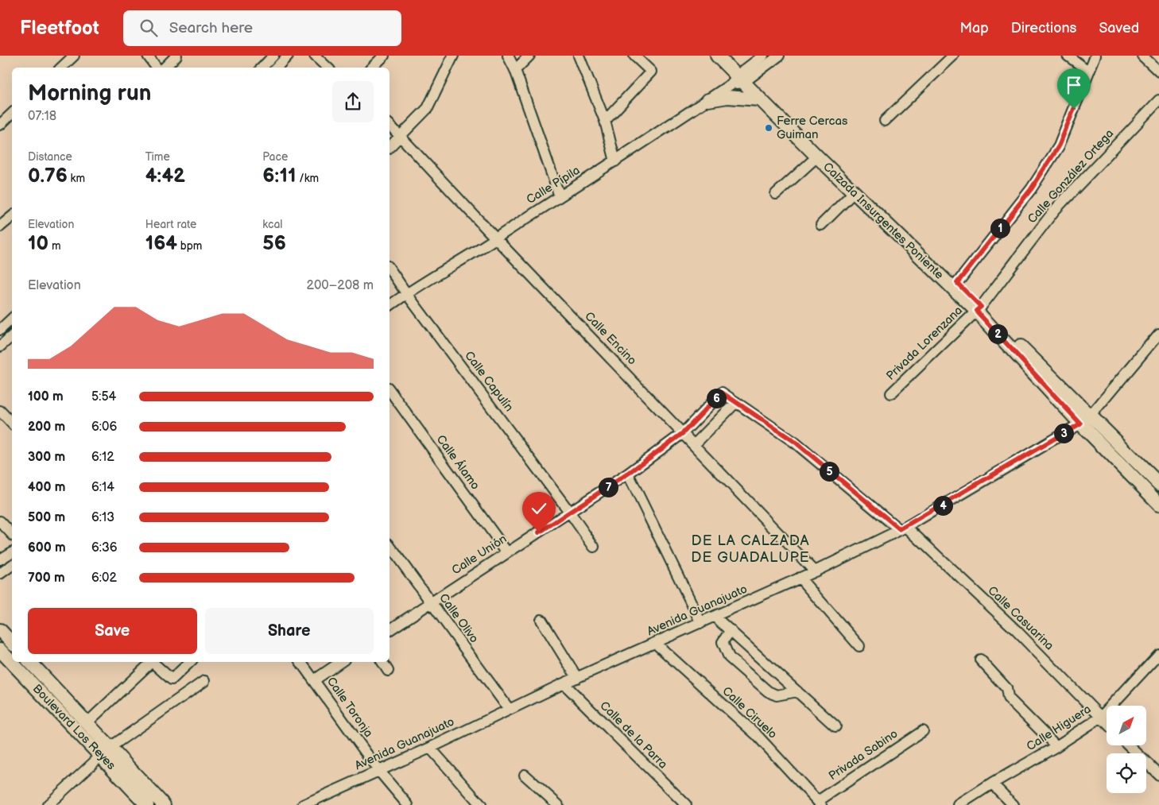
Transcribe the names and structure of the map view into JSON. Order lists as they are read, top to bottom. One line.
{"streets":{"main road":["Calzada Insurgentes Poniente","Boulevard Los Reyes"],"street":["Calle González Ortega","Calle Pípila","Calle Encino","Privada Lorenzana","Calle Capulín","Calle Álamo","Calle Unión","Avenida Guanajuato","Calle Olivo","Calle Casuarina","Calle Toronja","Calle Ciruelo","Calle Higuera","Calle de la Parra","Privada Sabino"]},"crossings":[["Calle González Ortega","Calzada Insurgentes Poniente"],["Calle González Ortega","Privada Lorenzana"],["Calle Pípila","Calzada Insurgentes Poniente"],["Calle Pípila","Calle Encino"],["Calle Pípila","Calle Capulín"],["Calzada Insurgentes Poniente","Privada Lorenzana"],["Calzada Insurgentes Poniente","Avenida Guanajuato"],["Calle Encino","Calle Unión"],["Calle Encino","Avenida Guanajuato"],["Calle Capulín","Calle Unión"],["Calle Álamo","Calle Unión"],["Calle Unión","Calle Olivo"],["Calle Unión","Calle Casuarina"],["Avenida Guanajuato","Calle Olivo"],["Avenida Guanajuato","Calle Casuarina"],["Avenida Guanajuato","Calle Toronja"],["Avenida Guanajuato","Calle Ciruelo"],["Avenida Guanajuato","Calle de la Parra"],["Calle Casuarina","Calle Higuera"],["Calle Ciruelo","Privada Sabino"]],"districts":["DE LA CALZADA DE GUADALUPE"],"places":["Ferre Cercas Guiman"],"north":"top right","page":{"header":"Fleetfoot","search":"Search here","nav":["Map","Directions","Saved"],"heading":["Morning run","07:18"],"stats":[["Distance","0.76 km"],["Time","4:42"],["Pace","6:11 /km"],["Elevation","10 m"],["Heart rate","164 bpm"],["kcal","56"]],"pins":["1","2","6","3","5","7","4"],"chart":["Elevation","200–208 m"],"list":[{"name":"100 m","note":"5:54"},{"name":"200 m","note":"6:06"},{"name":"300 m","note":"6:12"},{"name":"400 m","note":"6:14"},{"name":"500 m","note":"6:13"},{"name":"600 m","note":"6:36"},{"name":"700 m","note":"6:02"}],"buttons":["Save","Share"]}}
